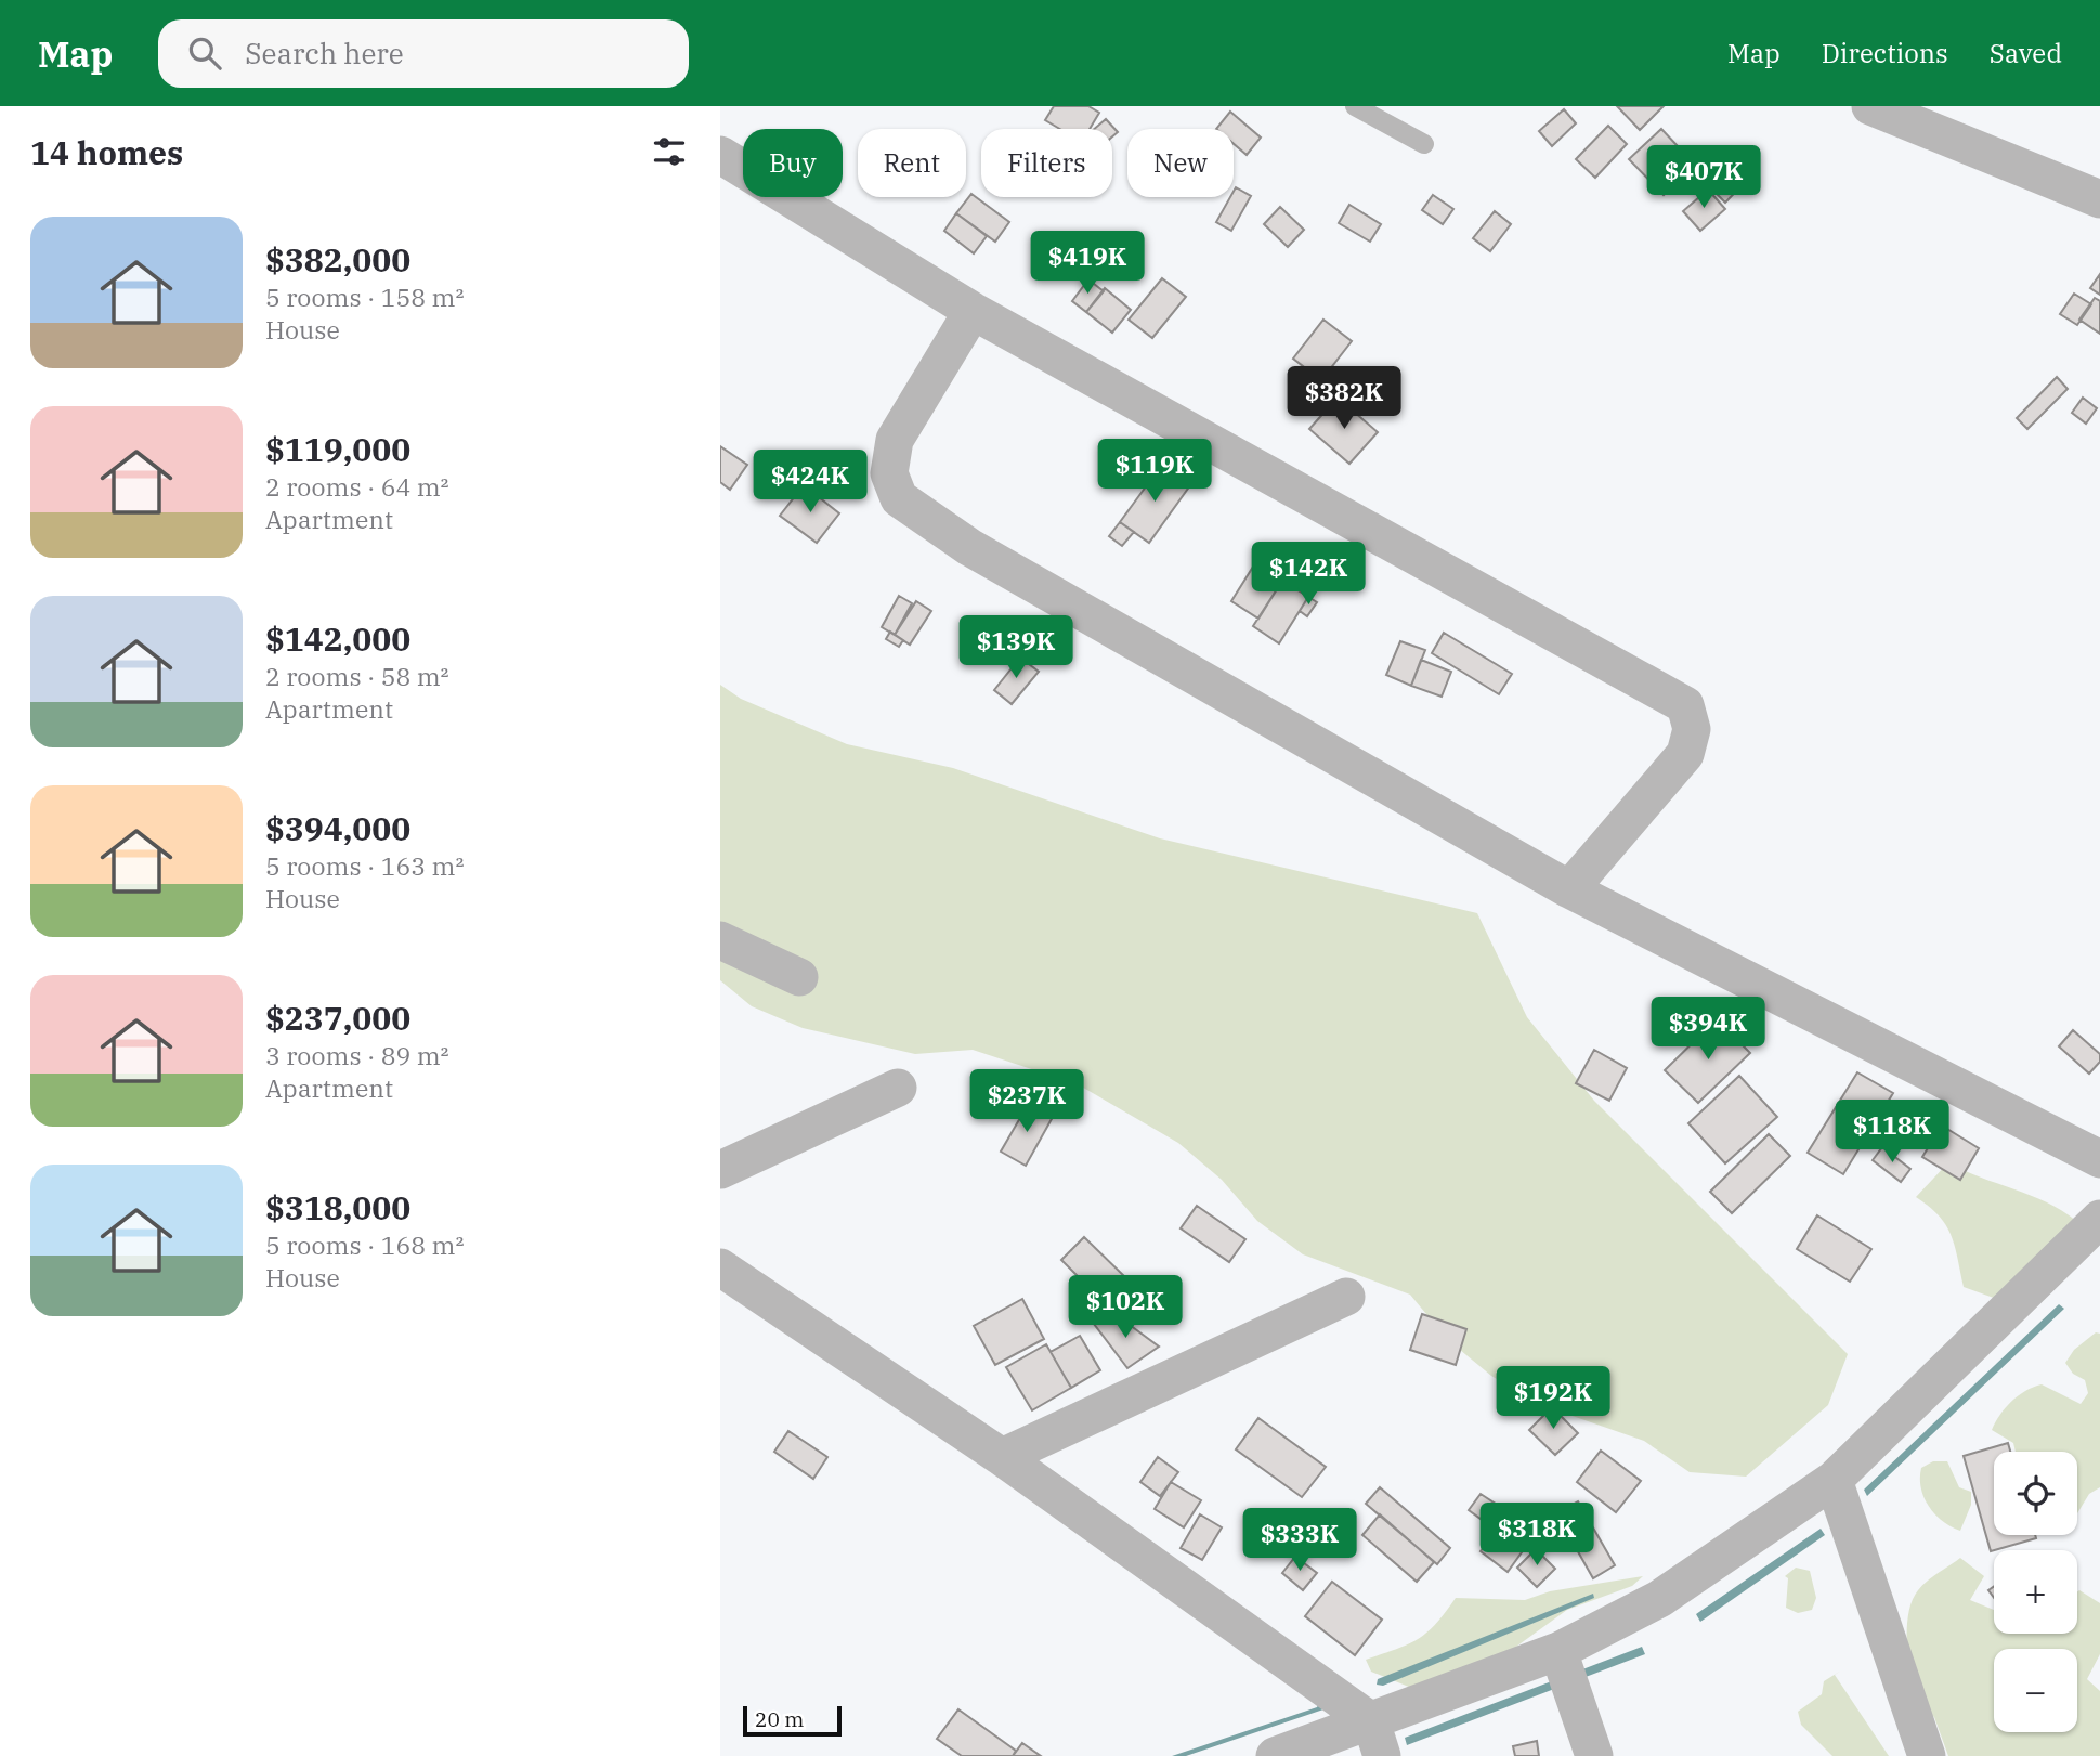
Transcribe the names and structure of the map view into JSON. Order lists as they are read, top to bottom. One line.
{"scale_bar":"20 m","page":{"header":"Map","search":"Search here","nav":["Map","Directions","Saved"],"heading":"14 homes","chip":["Buy","Rent","Filters","New"],"price":["$407K","$419K","$382K","$119K","$424K","$142K","$139K","$394K","$237K","$118K","$102K","$192K","$318K","$333K"],"list":[{"name":"$382,000","note":"5 rooms · 158 m² · House"},{"name":"$119,000","note":"2 rooms · 64 m² · Apartment"},{"name":"$142,000","note":"2 rooms · 58 m² · Apartment"},{"name":"$394,000","note":"5 rooms · 163 m² · House"},{"name":"$237,000","note":"3 rooms · 89 m² · Apartment"},{"name":"$318,000","note":"5 rooms · 168 m² · House"}],"map_buttons":["+","−"],"scale":"20 m"}}
